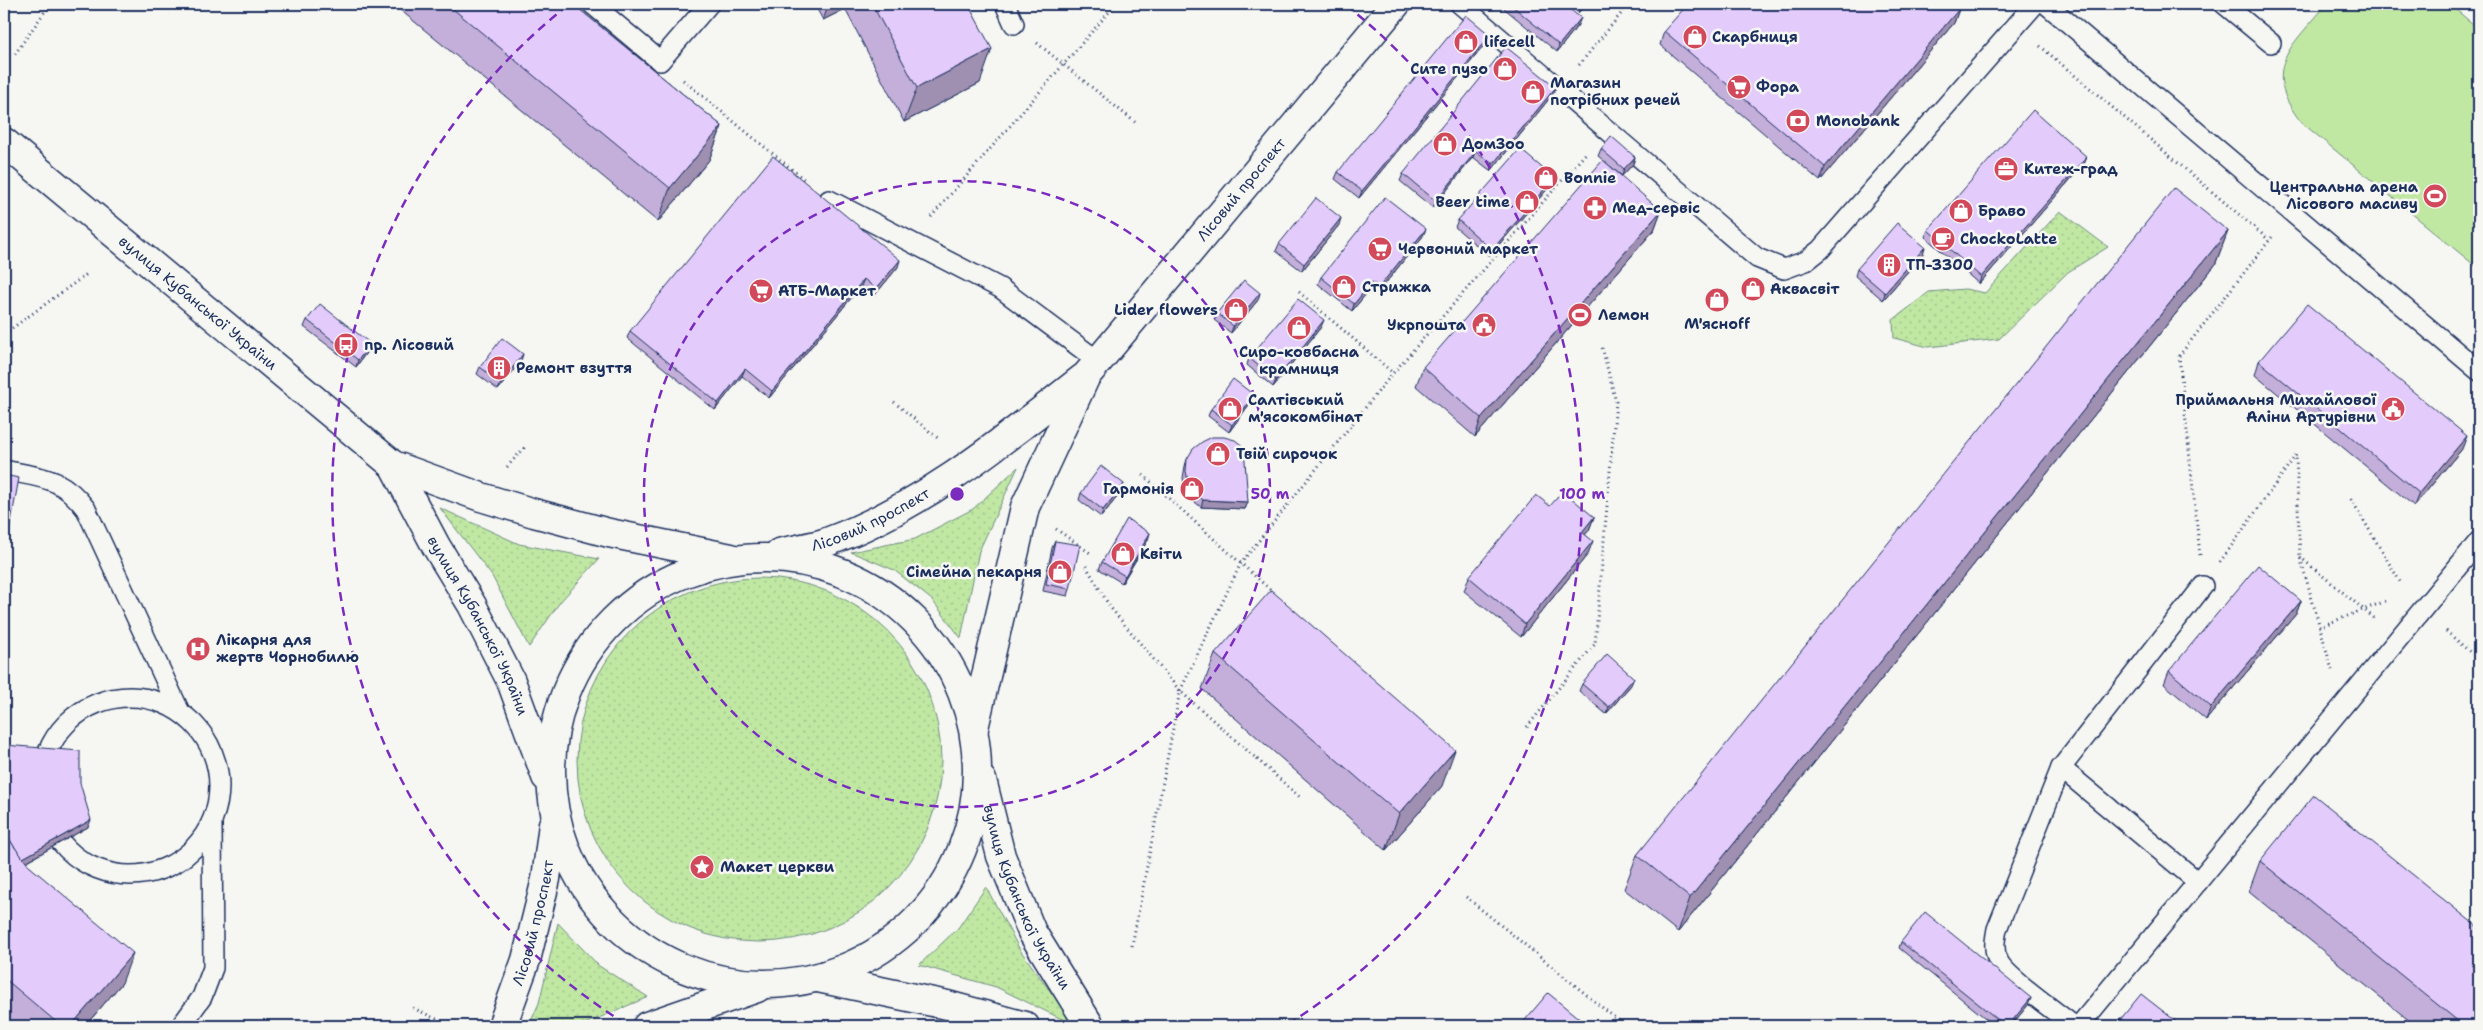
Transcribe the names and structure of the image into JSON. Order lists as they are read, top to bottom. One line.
{"streets":{"street":["Лісовий проспект","вулиця Кубанської України"]},"crossings":[["Лісовий проспект","вулиця Кубанської України"]],"places":{"shop":["Скарбниця","lifecell","Сите пузо","Магазин потрібних речей","ДомЗоо","Bonnie","Beer time","Браво","Стрижка","Аквасвіт","М'яснoff","Lider flowers","Сиро-ковбасна крамниця","Салтівський м'ясокомбінат","Твій сирочок","Гармонія","Квіти","Сімейна пекарня"],"supermarket":["Фора","Червоний маркет","АТБ-Маркет"],"bank":["Monobank"],"office":["Китеж-град"],"sports":["Центральна арена Лісового масиву","Лемон"],"pharmacy":["Мед-сервіс"],"cafe":["ChockoLatte"],"building":["ТП-3300","Ремонт взуття"],"public building":["Укрпошта","Приймальня Михайлової Аліни Артурівни"],"bus stop":["пр. Лісовий"],"hospital":["Лікарня для жертв Чорнобилю"],"place":["Макет церкви"]},"rings":["50 m","100 m"]}
